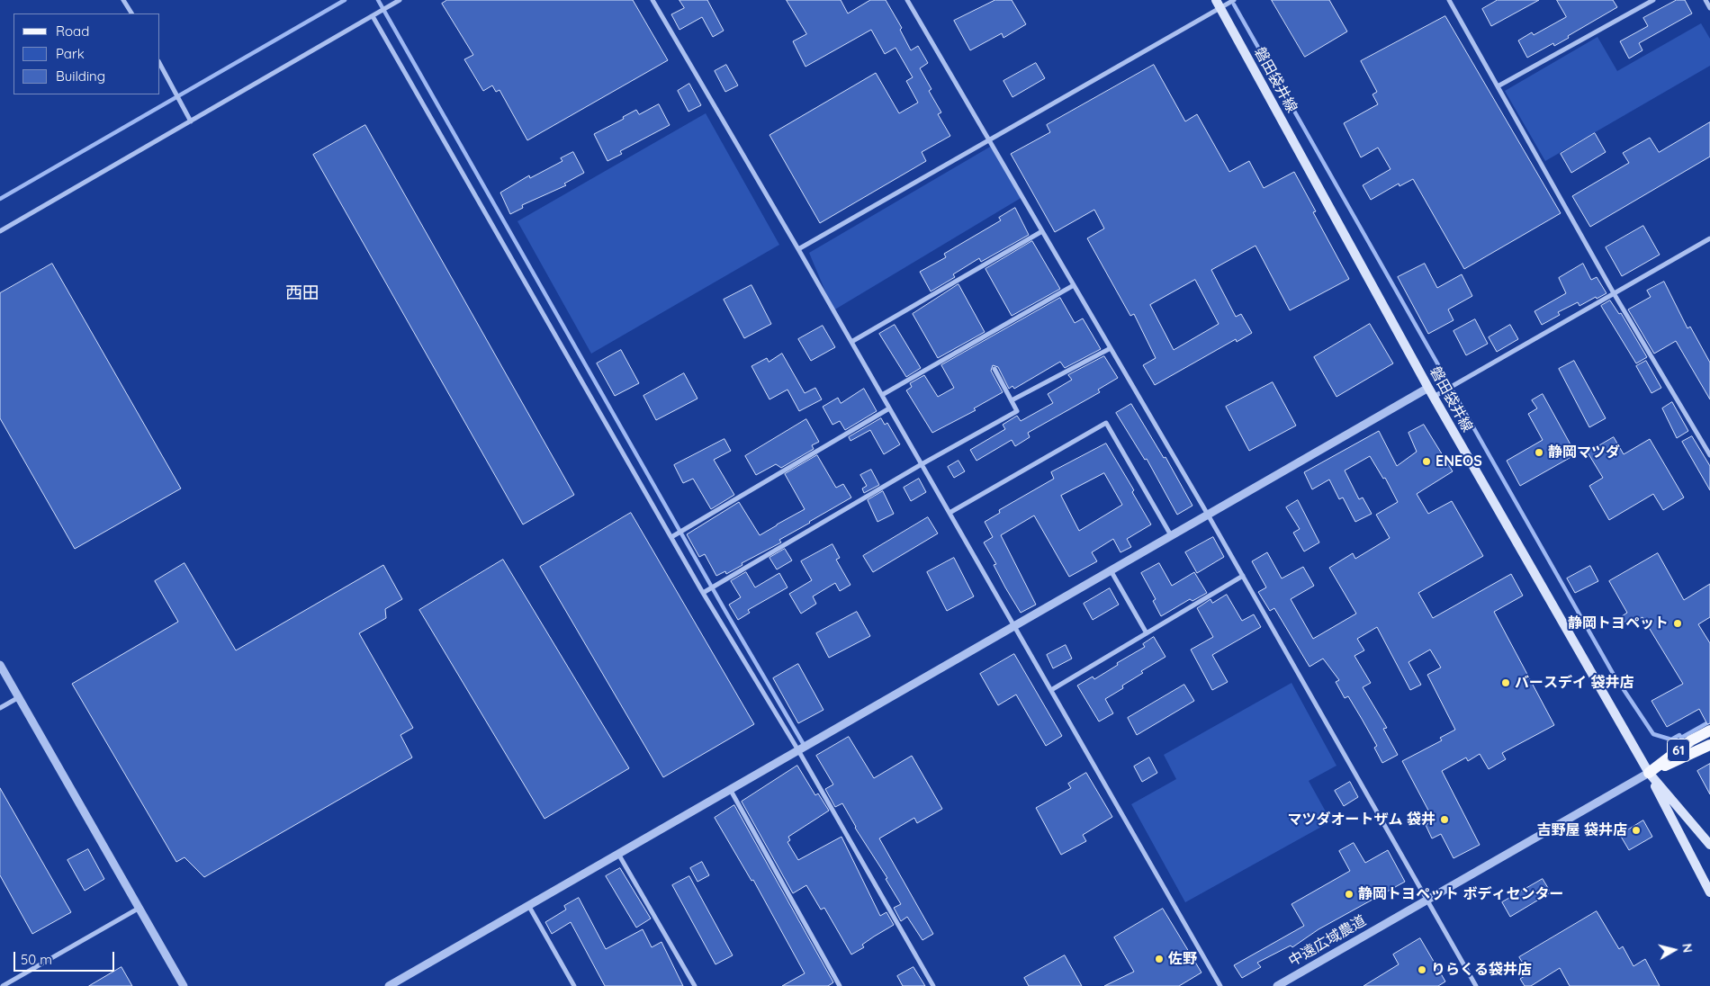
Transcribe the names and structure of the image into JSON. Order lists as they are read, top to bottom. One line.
{"streets":{"main road":["磐田袋井線","61"],"street":["中遠広域農道"]},"crossings":[["磐田袋井線","61"],["磐田袋井線","中遠広域農道"],["61","中遠広域農道"]],"districts":["西田"],"places":["静岡マツダ","ENEOS","静岡トヨペット","バースデイ 袋井店","マツダオートザム 袋井","吉野屋 袋井店","静岡トヨペット ボディセンター","佐野","りらくる袋井店"],"legend":["Road","Park","Building"],"scale_bar":"50 m","north":"right"}
